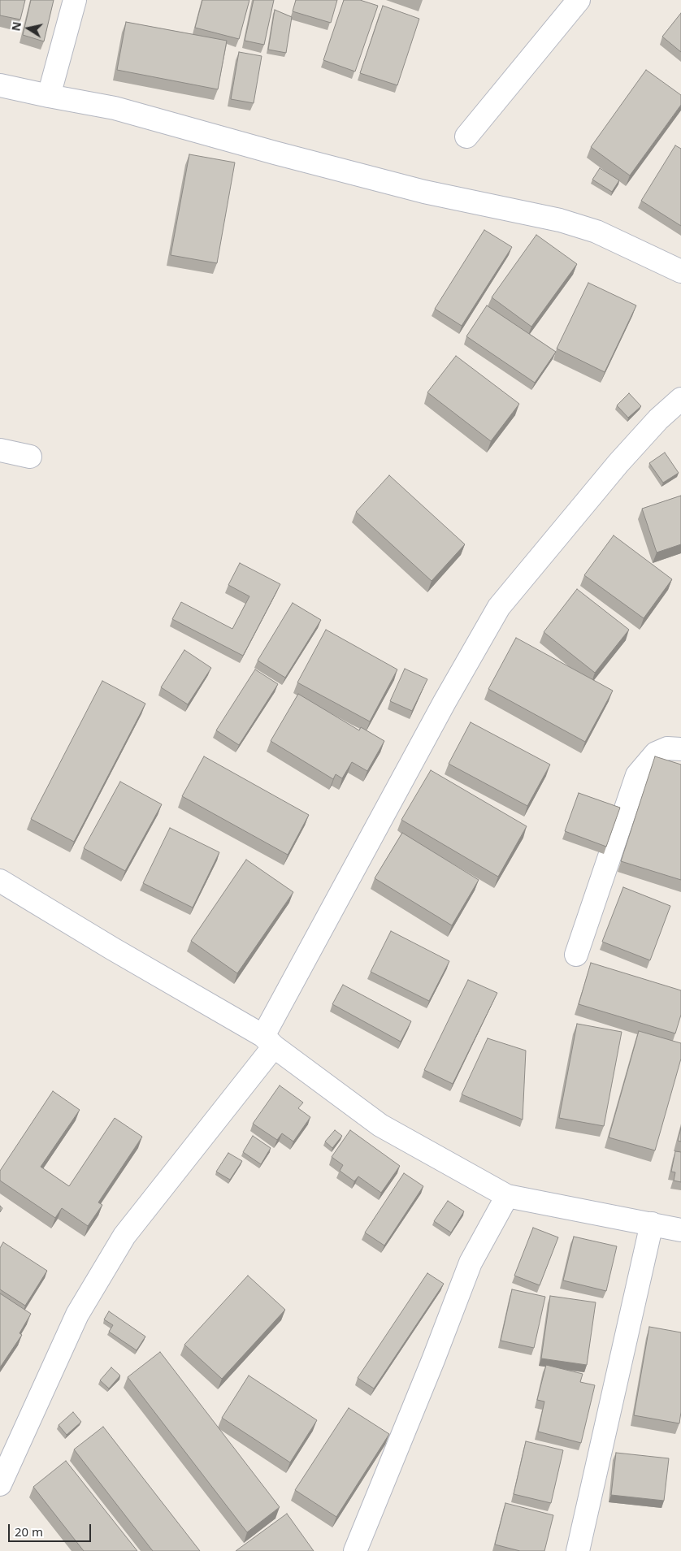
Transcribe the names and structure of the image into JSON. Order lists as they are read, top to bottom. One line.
{"scale_bar":"20 m","north":"left"}
